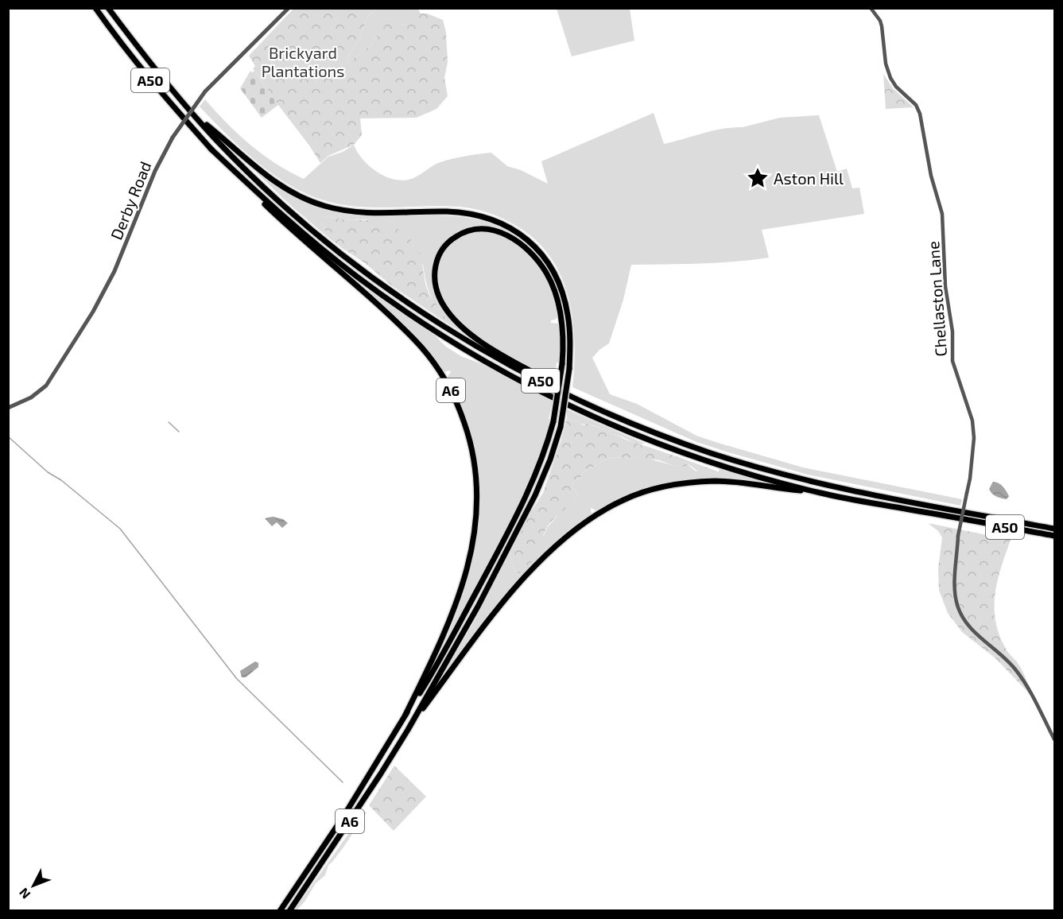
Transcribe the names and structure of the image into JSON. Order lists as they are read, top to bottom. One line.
{"streets":{"highway":["A50","A6"],"street":["Derby Road","Chellaston Lane"]},"crossings":[["A50","A6"]],"parks":["Brickyard Plantations"],"places":{"place":["Aston Hill"]},"north":"bottom left"}
